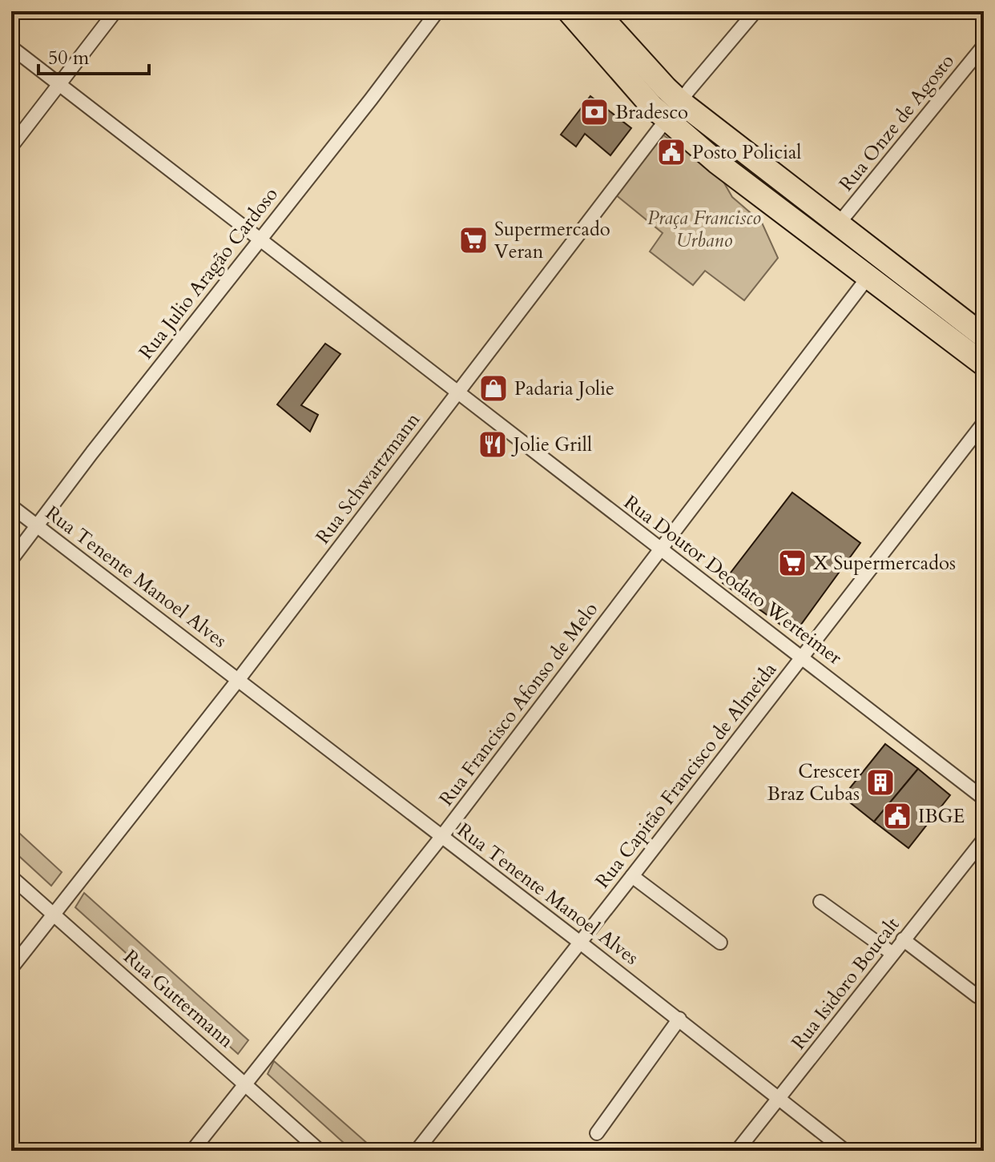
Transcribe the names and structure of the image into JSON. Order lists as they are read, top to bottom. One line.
{"streets":{"street":["Rua Onze de Agosto","Rua Julio Aragão Cardoso","Rua Schwartzmann","Rua Tenente Manoel Alves","Rua Doutor Deodato Werteimer","Rua Francisco Afonso de Melo","Rua Capitão Francisco de Almeida","Rua Isidoro Boucalt","Rua Guttermann"]},"crossings":[["Rua Julio Aragão Cardoso","Rua Tenente Manoel Alves"],["Rua Julio Aragão Cardoso","Rua Doutor Deodato Werteimer"],["Rua Schwartzmann","Rua Tenente Manoel Alves"],["Rua Schwartzmann","Rua Doutor Deodato Werteimer"],["Rua Schwartzmann","Rua Guttermann"],["Rua Tenente Manoel Alves","Rua Francisco Afonso de Melo"],["Rua Tenente Manoel Alves","Rua Capitão Francisco de Almeida"],["Rua Tenente Manoel Alves","Rua Isidoro Boucalt"],["Rua Doutor Deodato Werteimer","Rua Francisco Afonso de Melo"],["Rua Doutor Deodato Werteimer","Rua Capitão Francisco de Almeida"],["Rua Francisco Afonso de Melo","Rua Guttermann"]],"parks":["Praça Francisco Urbano"],"places":{"bank":["Bradesco"],"public building":["Posto Policial","IBGE"],"supermarket":["Supermercado Veran","X Supermercados"],"shop":["Padaria Jolie"],"restaurant":["Jolie Grill"],"building":["Crescer Braz Cubas"]},"scale_bar":"50 m"}
